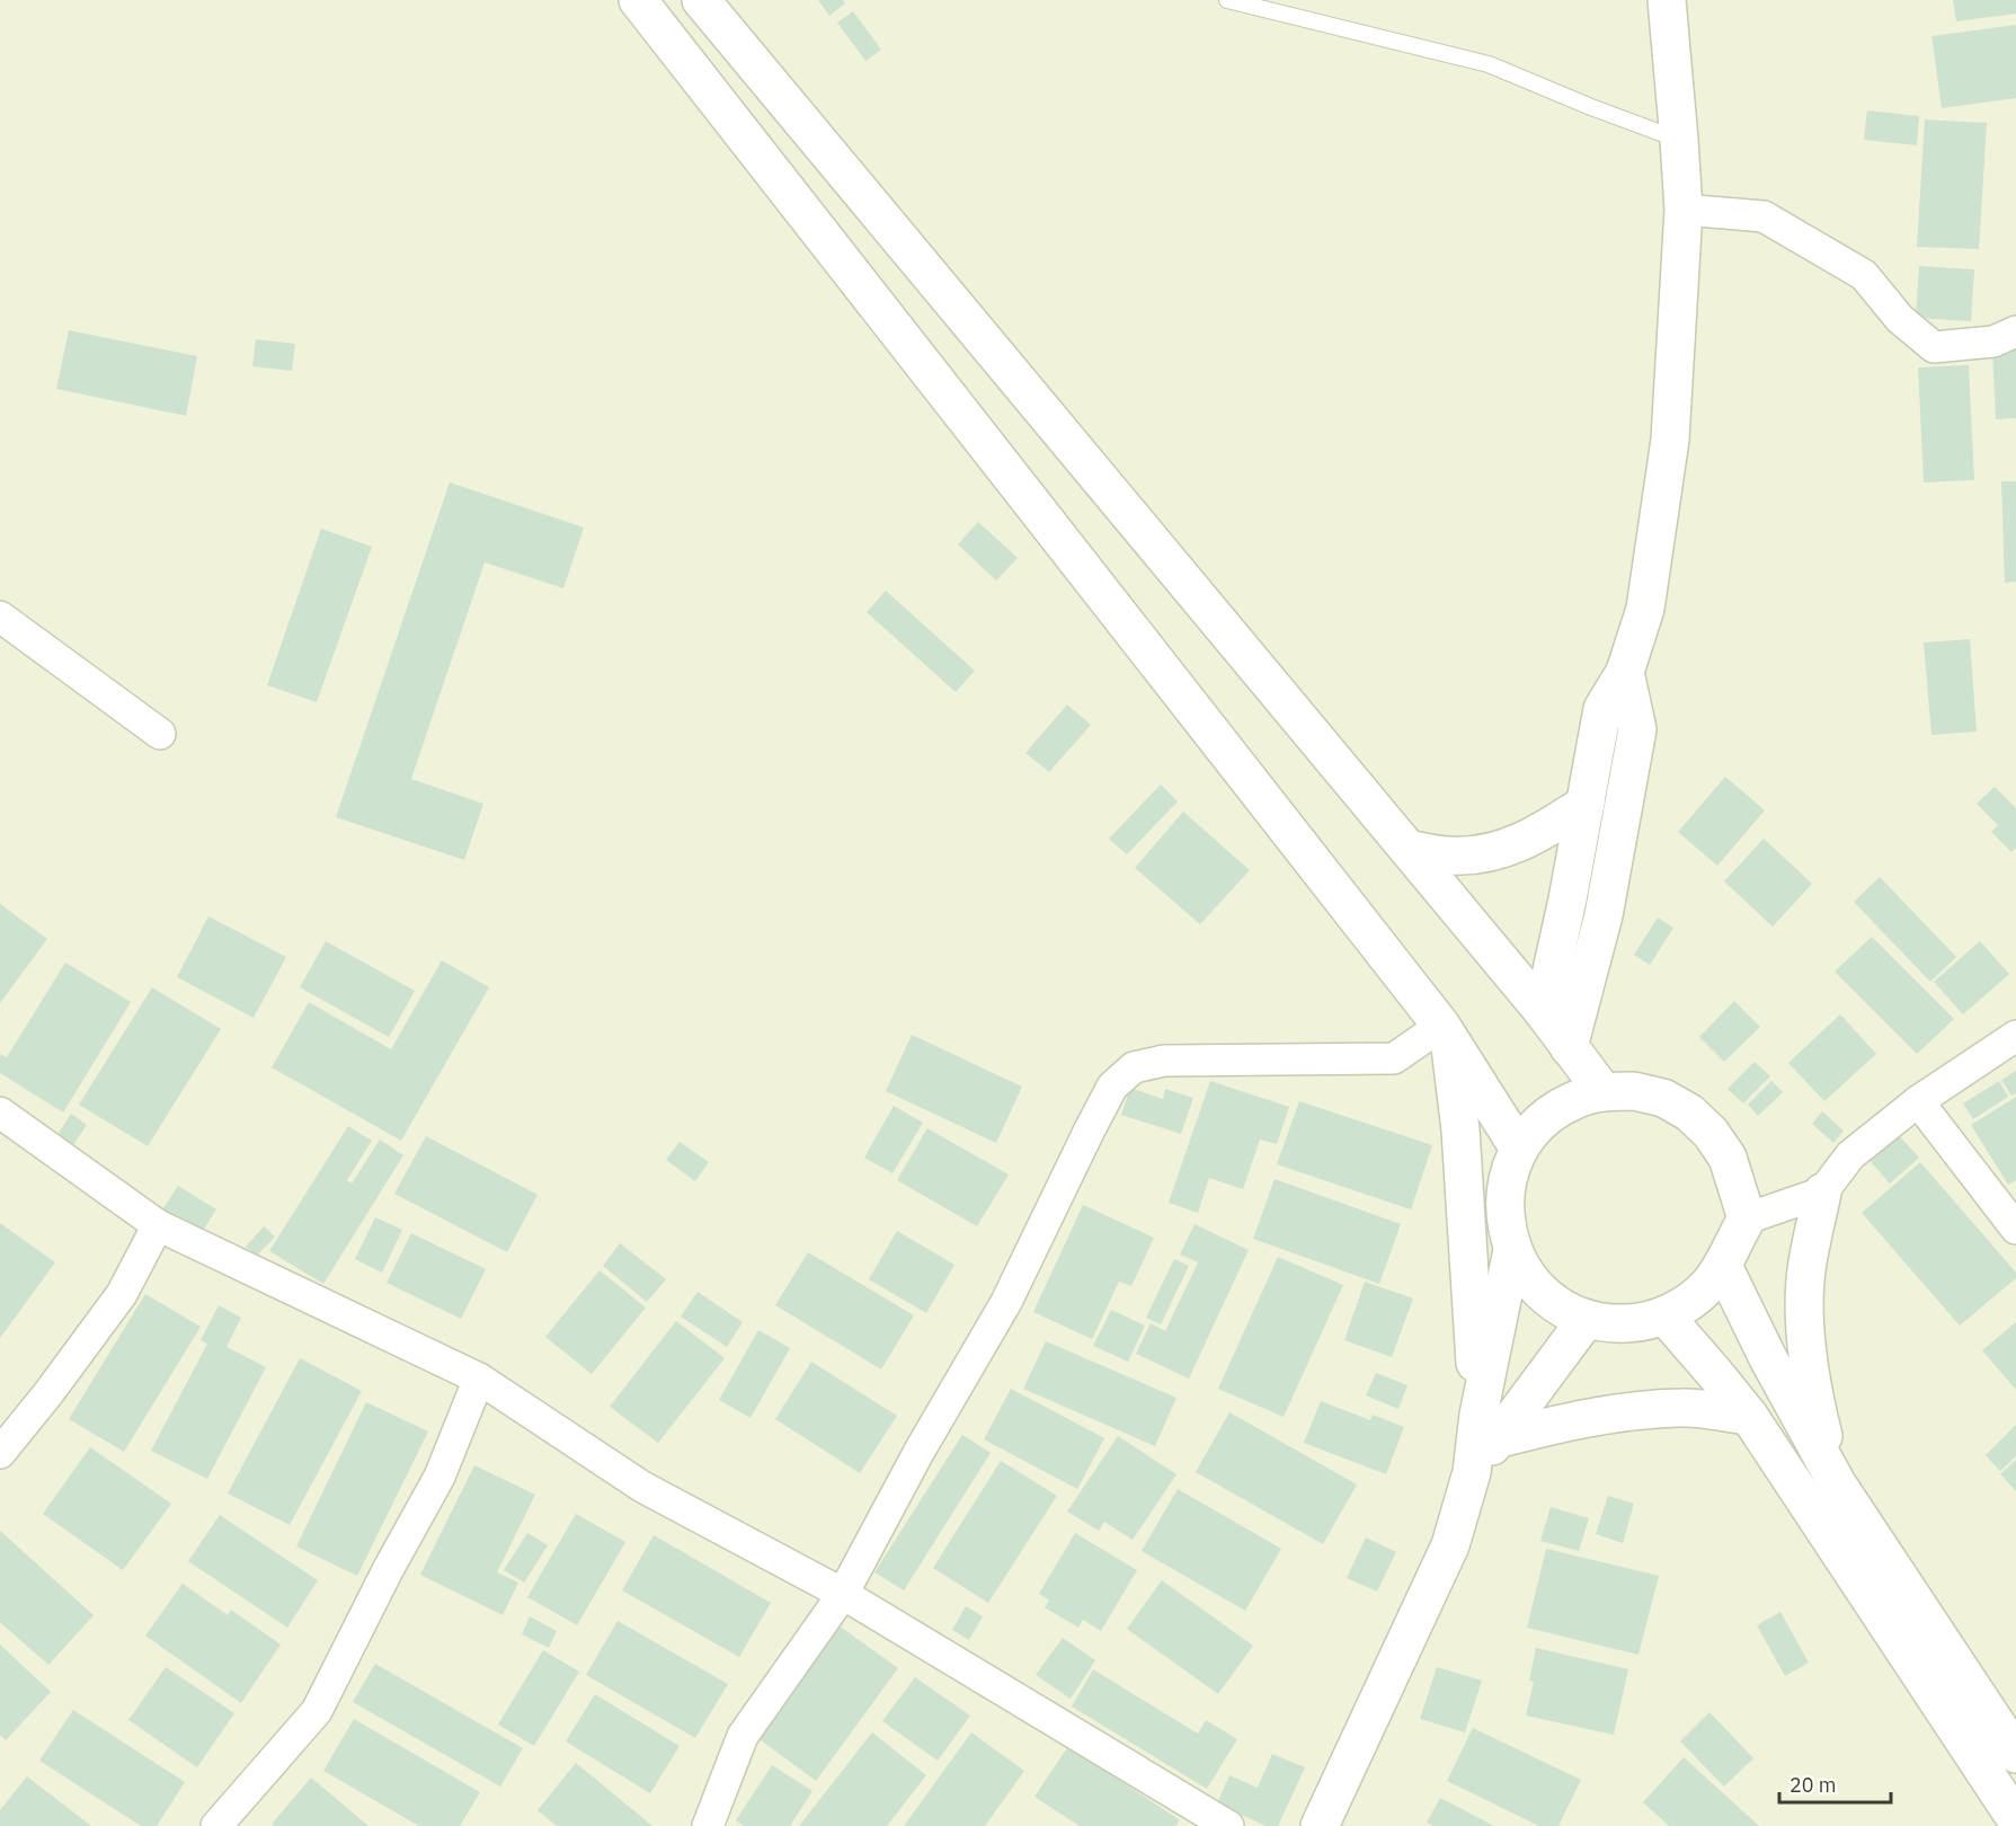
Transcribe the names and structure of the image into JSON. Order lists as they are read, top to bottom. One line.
{"scale_bar":"20 m"}
